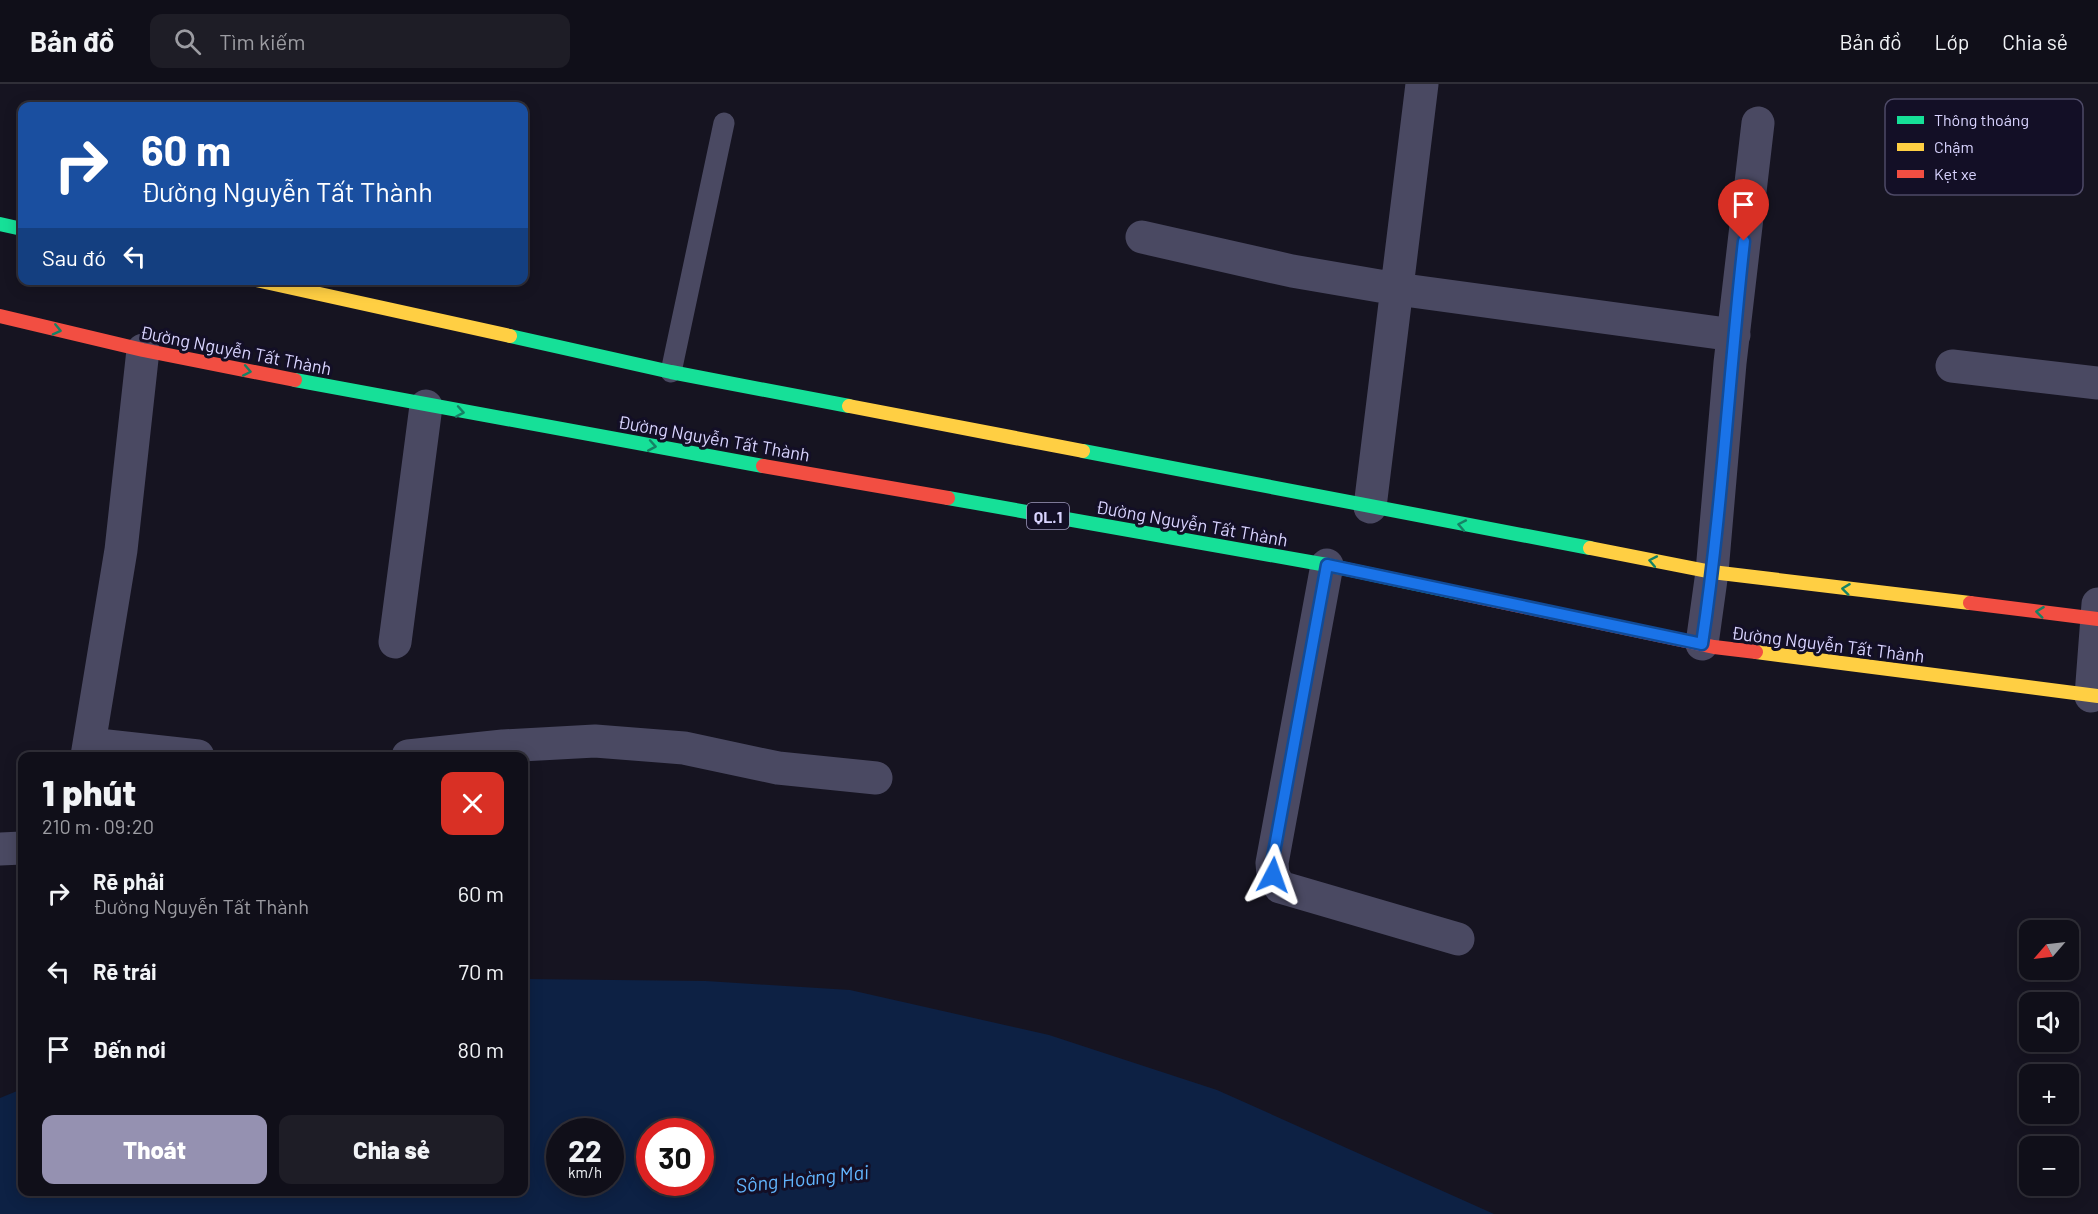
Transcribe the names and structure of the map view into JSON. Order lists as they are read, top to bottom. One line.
{"streets":{"highway":["Đường Nguyễn Tất Thành","QL.1"]},"water":["Sông Hoàng Mai"],"legend":["Thông thoáng","Chậm","Kẹt xe"],"north":"bottom left","page":{"header":"Bản đồ","search":"Tìm kiếm","nav":["Bản đồ","Lớp","Chia sẻ"],"turn":["60 m","Đường Nguyễn Tất Thành"],"then":"Sau đó","heading":["1 phút","210 m · 09:20"],"list":[{"name":"Rẽ phải","note":"Đường Nguyễn Tất Thành","value":"60 m"},{"name":"Rẽ trái","value":"70 m"},{"name":"Đến nơi","value":"80 m"}],"map_buttons":["+","−"],"buttons":["Thoát","Chia sẻ"],"speed":"22 km/h","limit":"30"}}
